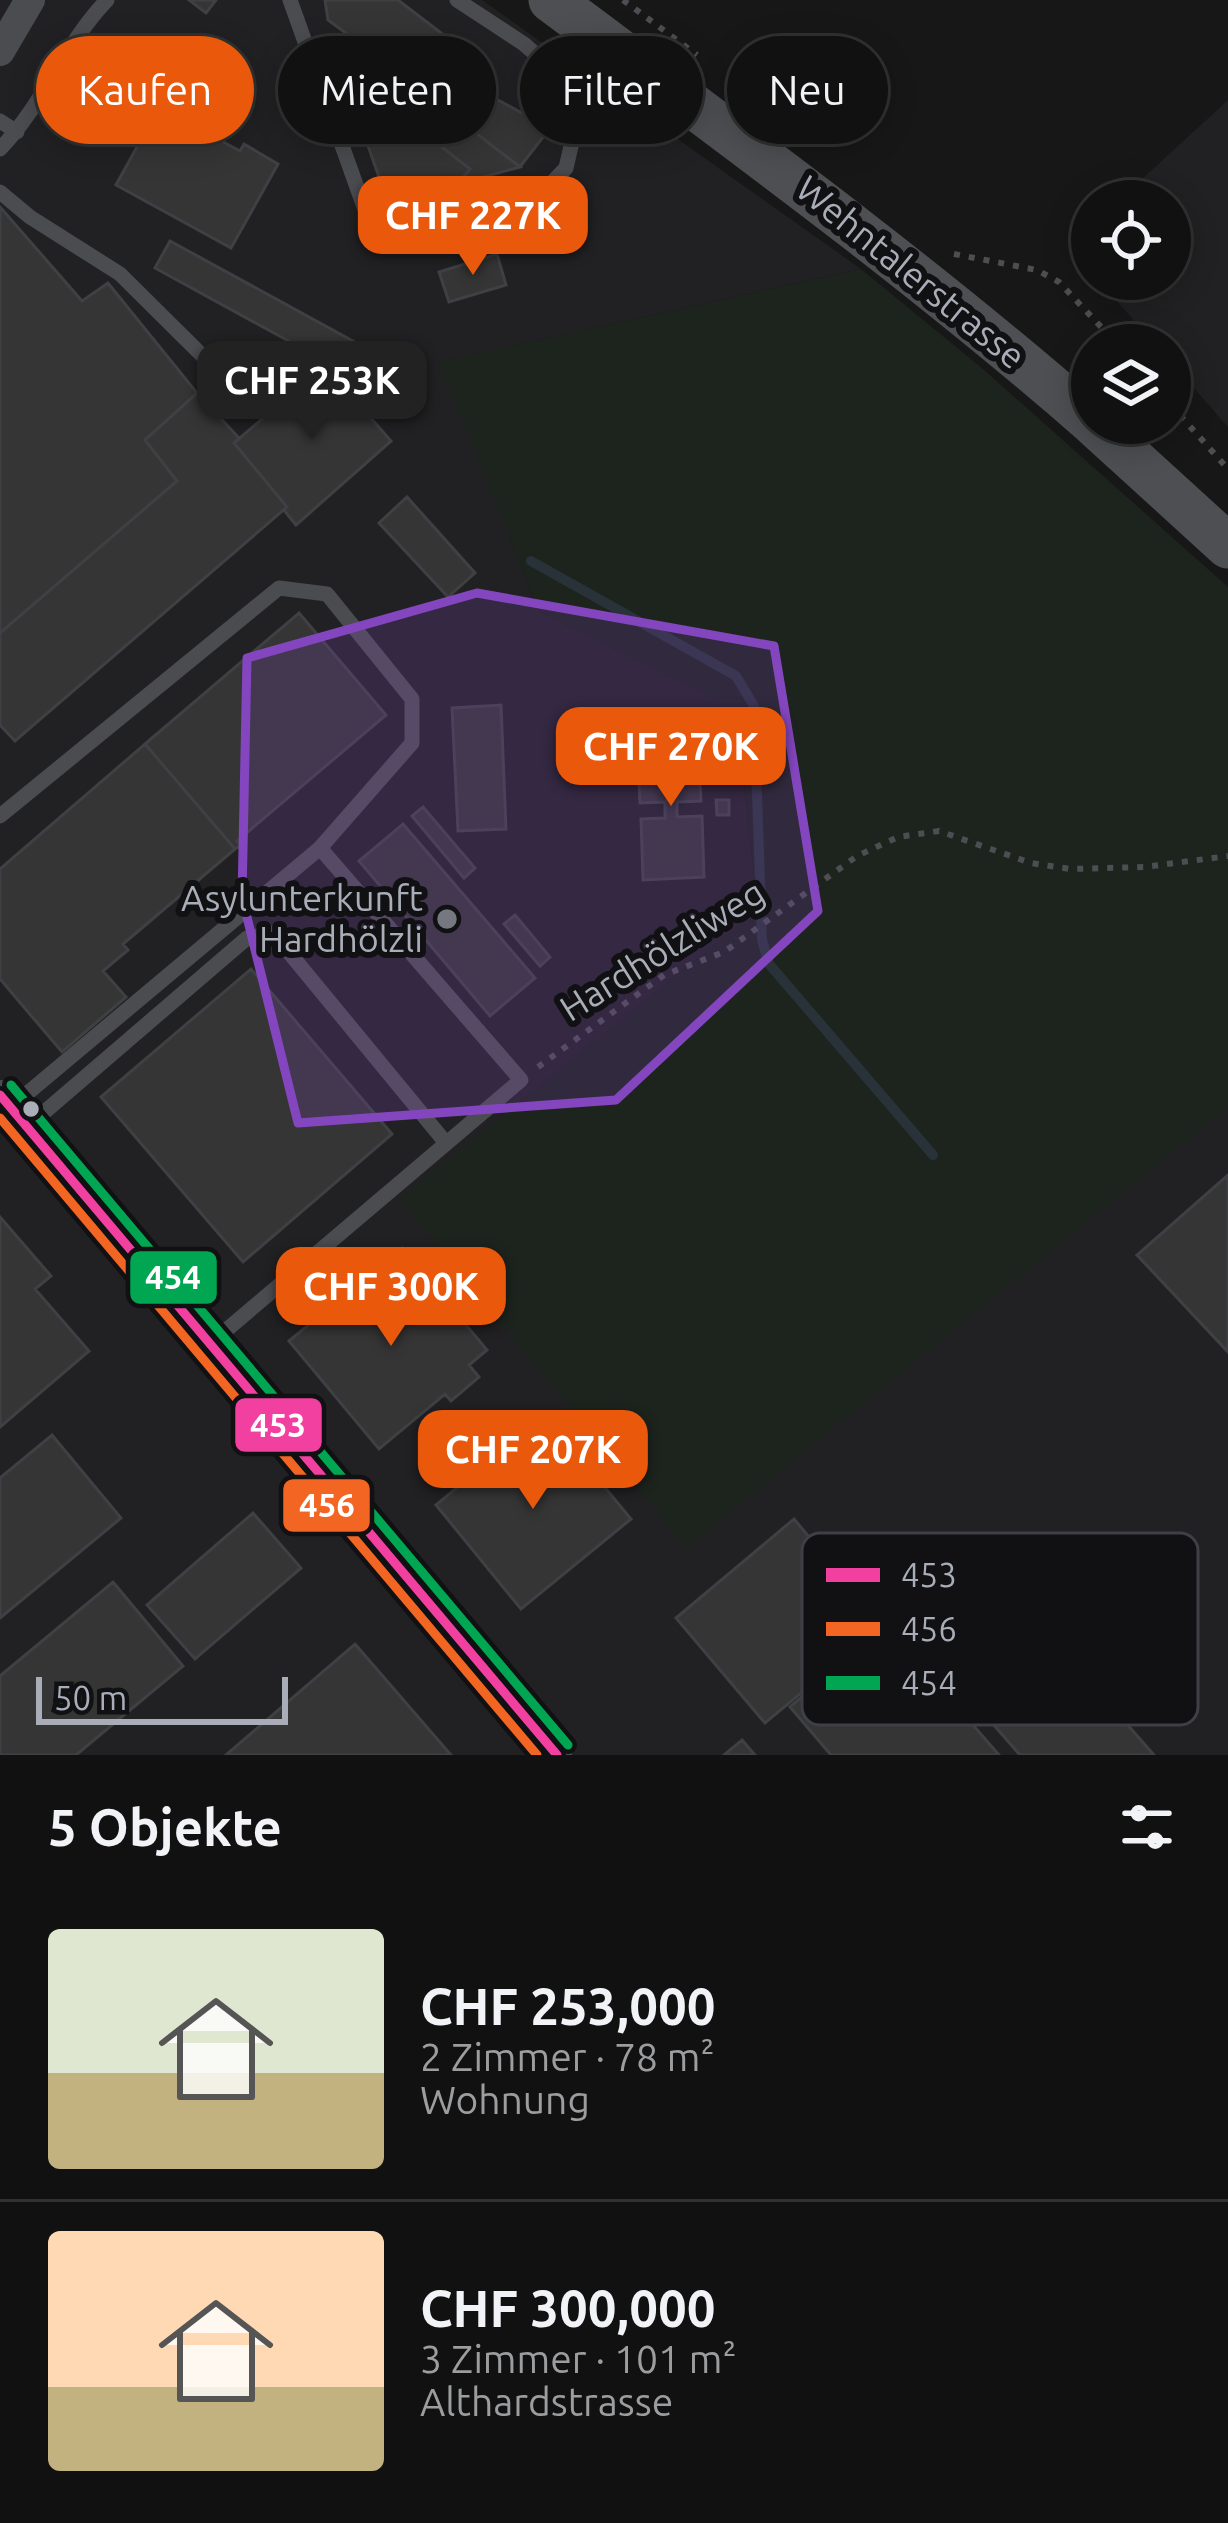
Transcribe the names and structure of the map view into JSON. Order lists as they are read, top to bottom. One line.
{"streets":{"main road":["Wehntalerstrasse"],"path":["Hardhölzliweg"]},"places":["Asylunterkunft Hardhölzli"],"lines":["transit line 454","transit line 453","transit line 456"],"legend":["453","456","454"],"scale_bar":"50 m","page":{"chip":["Kaufen","Mieten","Filter","Neu"],"price":["CHF 227K","CHF 253K","CHF 270K","CHF 300K","CHF 207K"],"scale":"50 m","heading":"5 Objekte","list":[{"name":"CHF 253,000","note":"2 Zimmer · 78 m² · Wohnung"},{"name":"CHF 300,000","note":"3 Zimmer · 101 m² · Althardstrasse"}]}}
